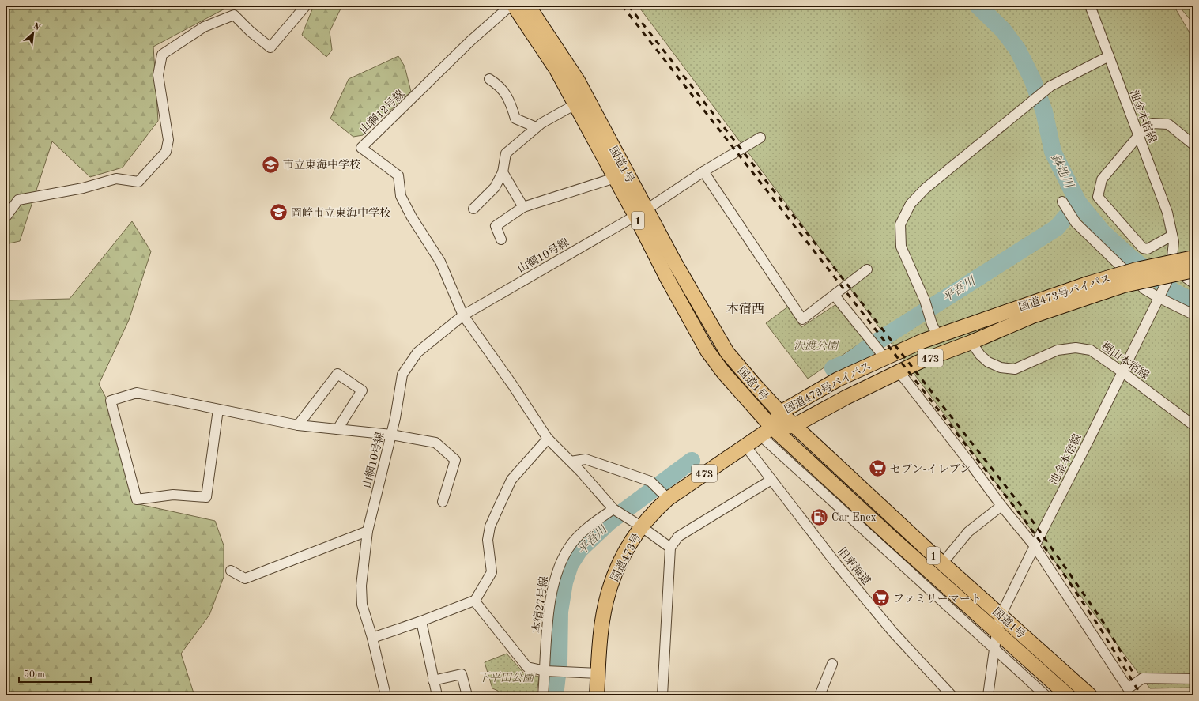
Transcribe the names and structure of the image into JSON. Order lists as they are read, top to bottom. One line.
{"streets":{"highway":["国道1号","1","国道473号バイパス","473","国道473号"],"street":["山綱12号線","池金本宿線","山綱10号線","樫山本宿線","旧東海道","本宿27号線"]},"crossings":[["山綱12号線","山綱10号線"],["池金本宿線","国道1号"],["池金本宿線","樫山本宿線"],["国道1号","山綱10号線"],["国道1号","国道473号バイパス"],["国道1号","国道473号"],["国道473号バイパス","樫山本宿線"],["国道473号バイパス","国道473号"],["国道473号","旧東海道"]],"districts":["本宿西"],"water":["鉢地川","平吾川"],"parks":["沢渡公園","下平田公園"],"places":{"school or university":["市立東海中学校","岡崎市立東海中学校"],"supermarket":["セブン-イレブン","ファミリーマート"],"fuel station":["Car Enex"]},"scale_bar":"50 m","north":"top right"}
